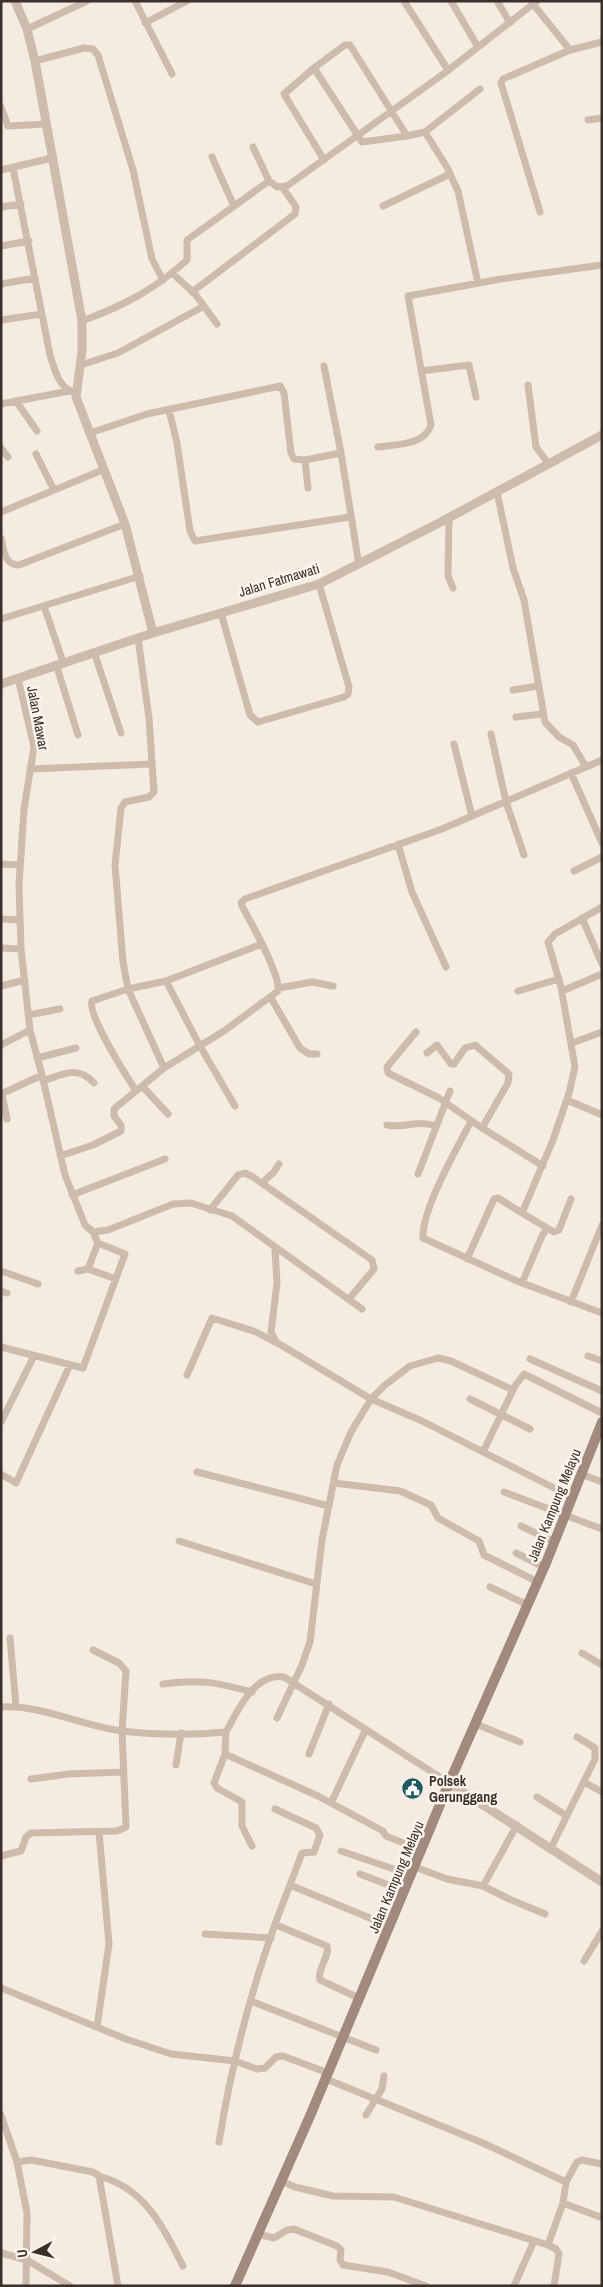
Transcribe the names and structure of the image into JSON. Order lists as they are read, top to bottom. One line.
{"streets":{"main road":["Jalan Kampung Melayu"],"street":["Jalan Fatmawati","Jalan Mawar"]},"crossings":[["Jalan Fatmawati","Jalan Mawar"]],"places":{"public building":["Polsek Gerunggang"]},"north":"left"}
